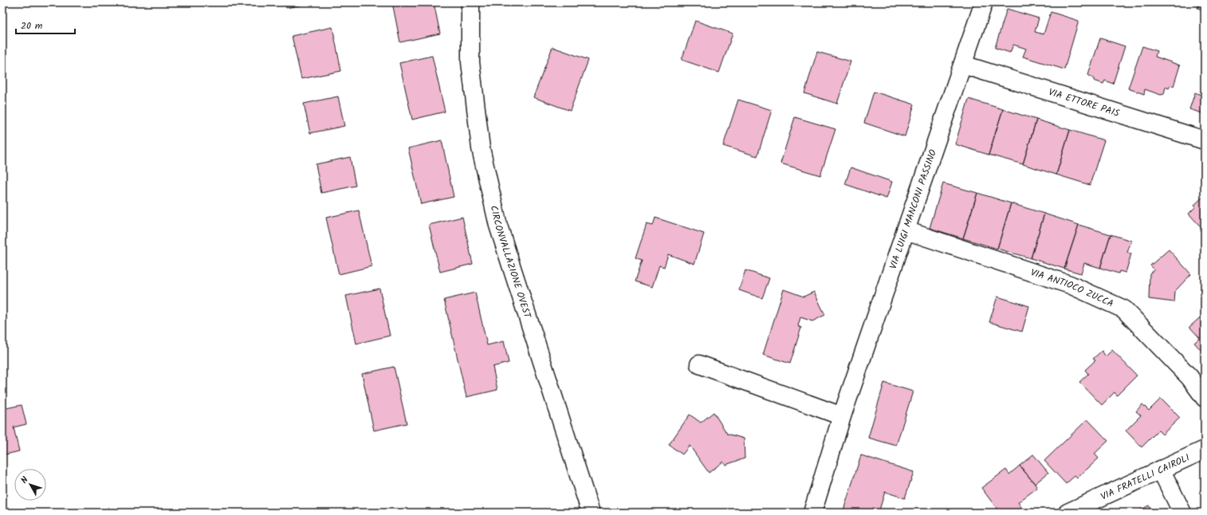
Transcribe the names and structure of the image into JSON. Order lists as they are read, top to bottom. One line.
{"streets":{"street":["VIA ETTORE PAIS","VIA LUIGI MANCONI PASSINO","CIRCONVALLAZIONE OVEST","VIA ANTIOCO ZUCCA","VIA FRATELLI CAIROLI"]},"crossings":[["VIA ETTORE PAIS","VIA LUIGI MANCONI PASSINO"],["VIA LUIGI MANCONI PASSINO","VIA ANTIOCO ZUCCA"]],"scale_bar":"20 m","north":"top left"}
